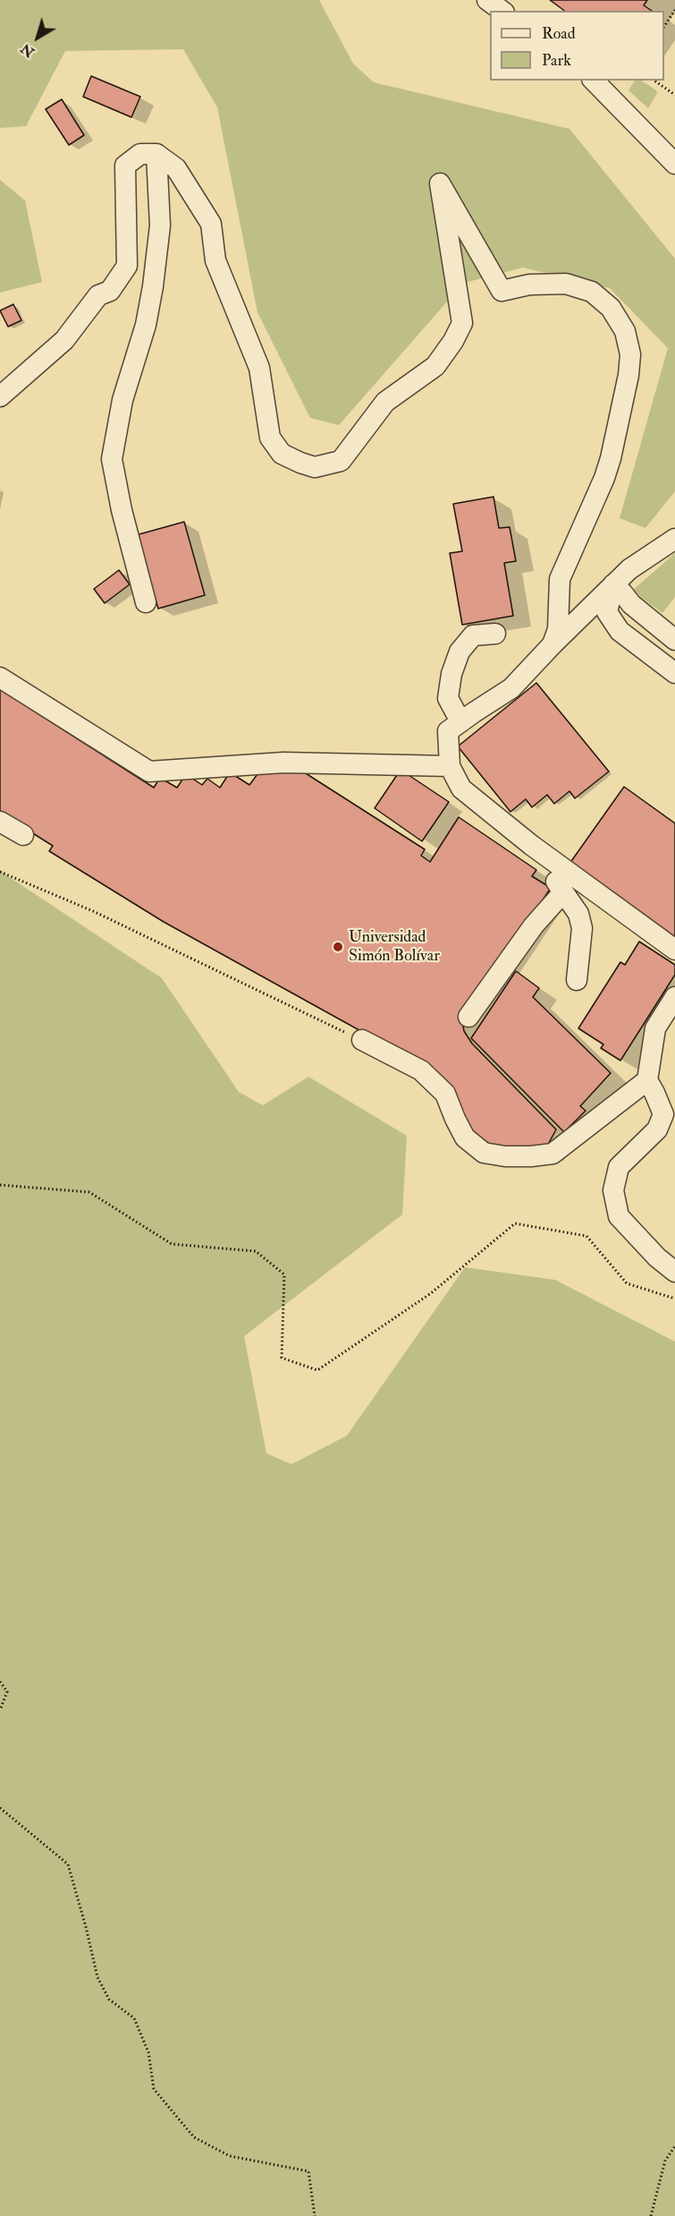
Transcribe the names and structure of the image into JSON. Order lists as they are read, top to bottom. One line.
{"places":["Universidad Simón Bolívar"],"legend":["Road","Park"],"north":"bottom left"}
